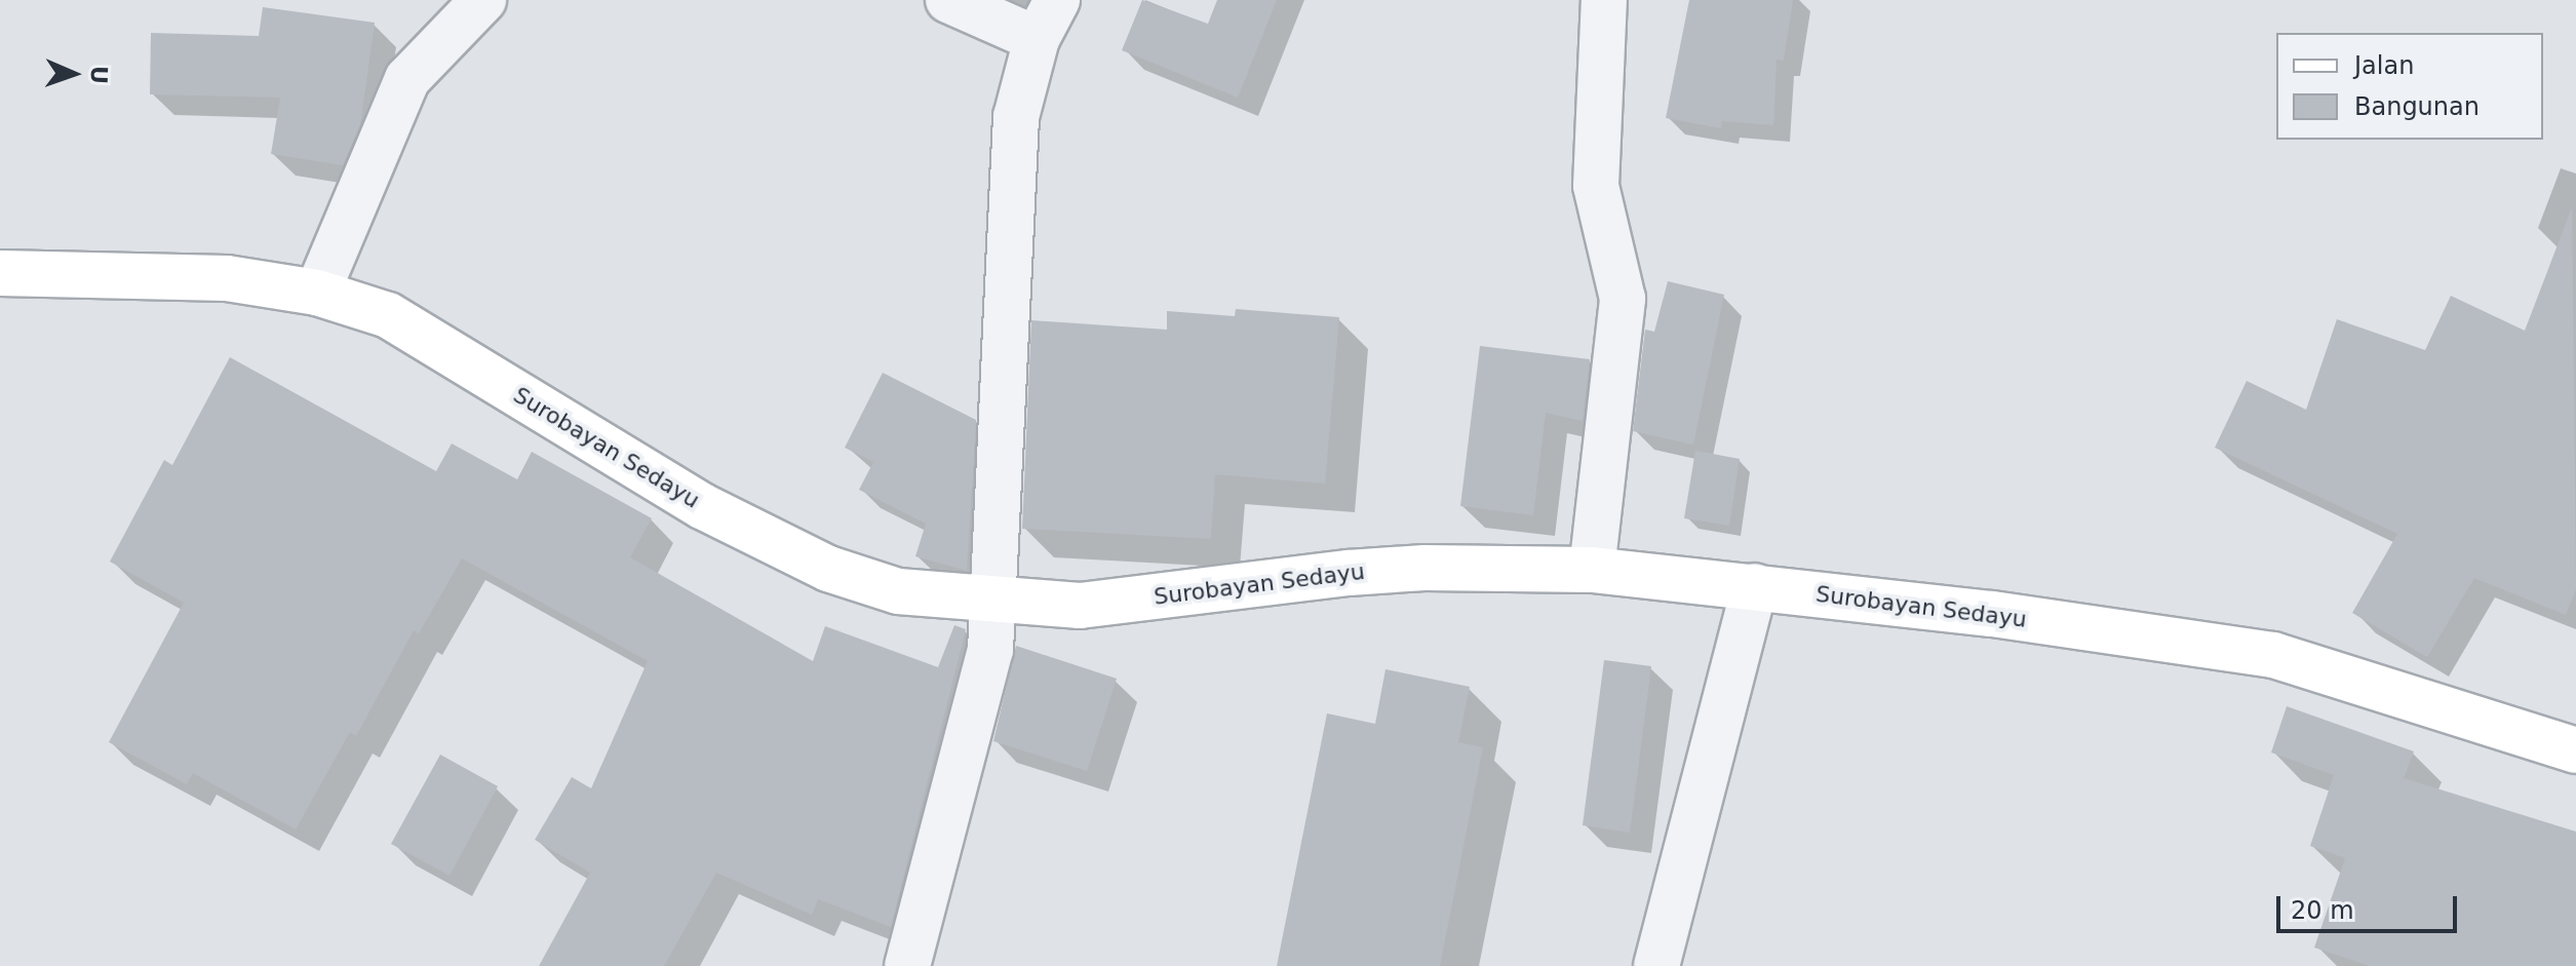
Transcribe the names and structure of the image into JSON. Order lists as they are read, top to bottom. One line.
{"streets":{"main road":["Surobayan Sedayu"]},"legend":["Jalan","Bangunan"],"scale_bar":"20 m","north":"right"}
